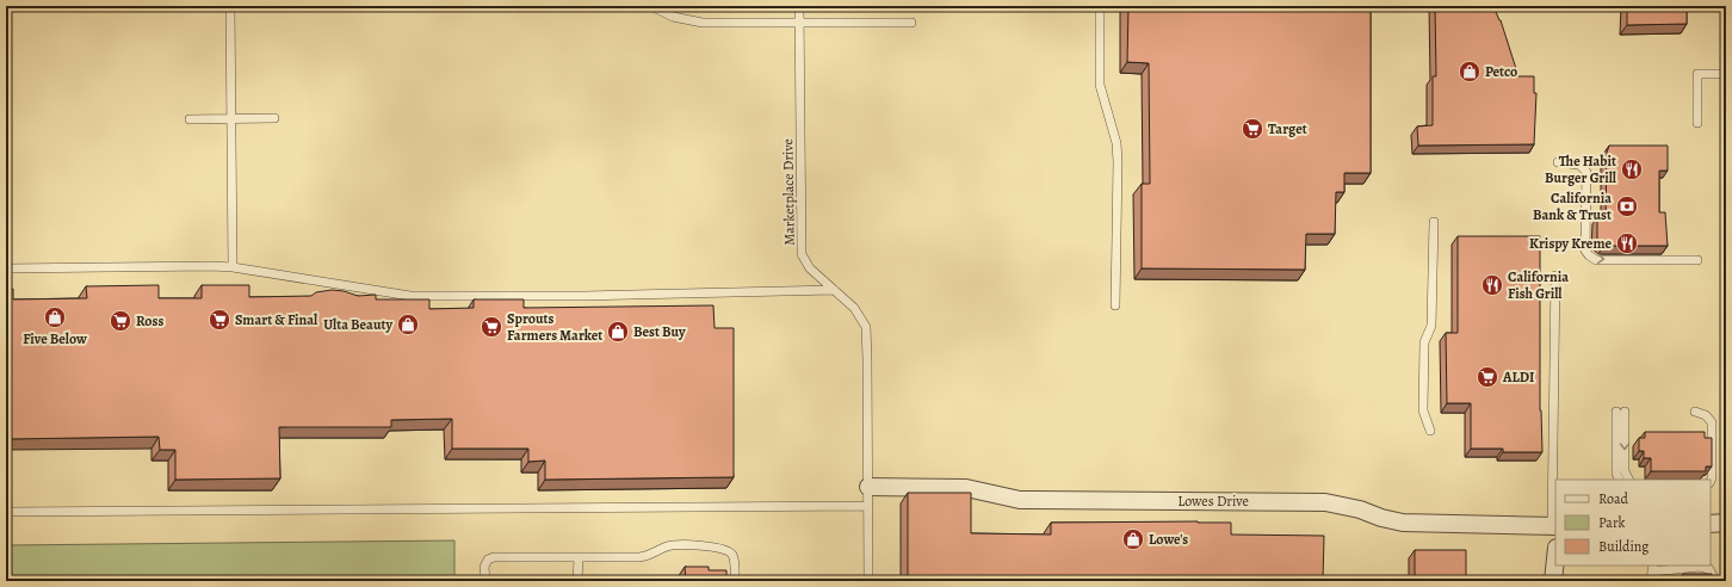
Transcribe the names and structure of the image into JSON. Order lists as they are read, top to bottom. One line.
{"streets":{"street":["Lowes Drive"],"lane":["Marketplace Drive"]},"crossings":[["Marketplace Drive","Lowes Drive"]],"places":{"shop":["Petco","Five Below","Ulta Beauty","Best Buy","Lowe's"],"supermarket":["Target","Smart & Final","Ross","Sprouts Farmers Market","ALDI"],"restaurant":["The Habit Burger Grill","Krispy Kreme","California Fish Grill"],"bank":["California Bank & Trust"]},"legend":["Road","Park","Building"]}
